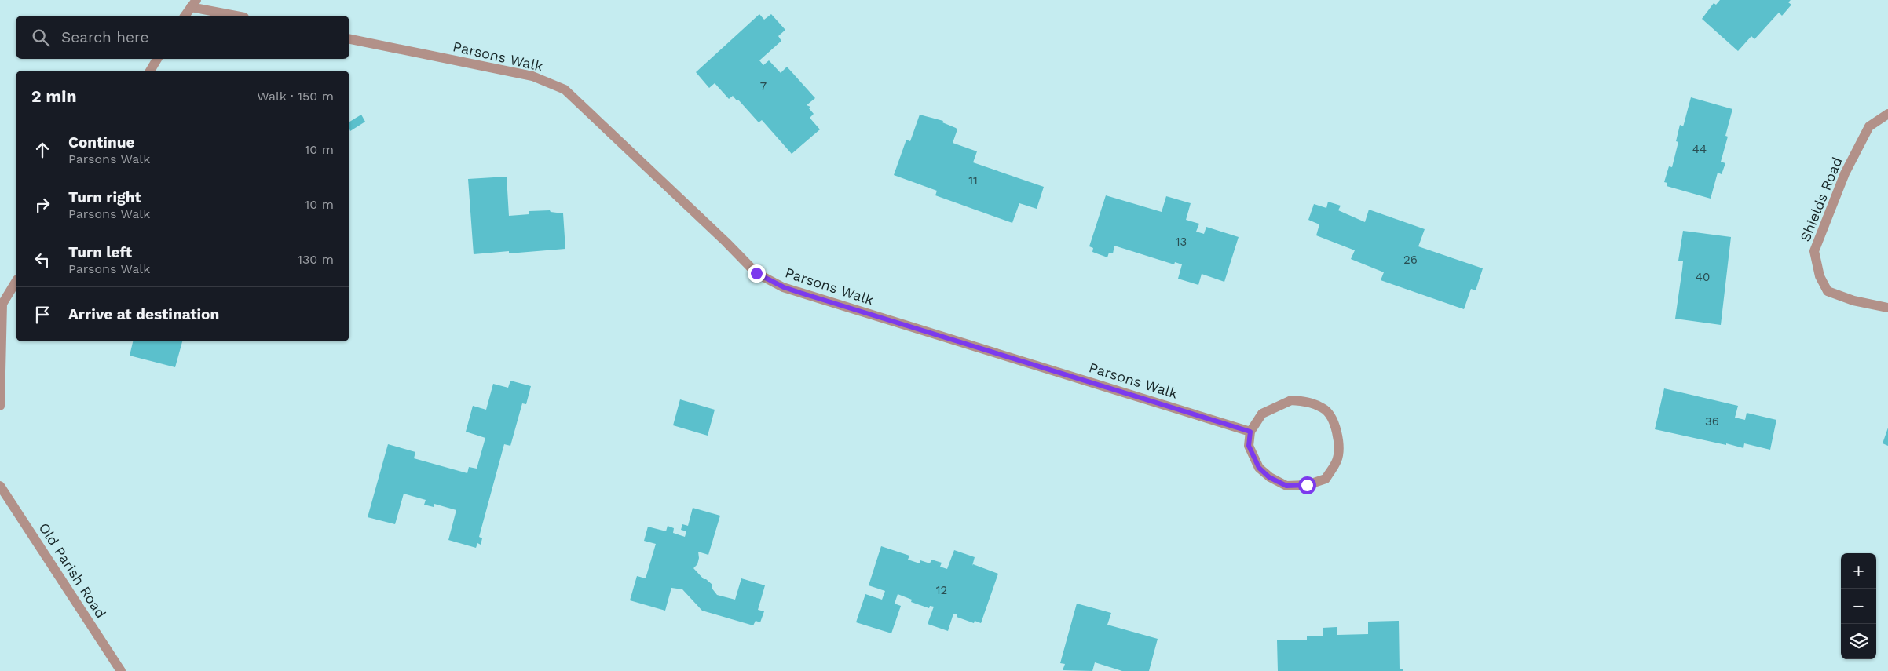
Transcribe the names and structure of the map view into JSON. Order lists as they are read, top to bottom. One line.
{"streets":{"street":["Parsons Walk","Shields Road","Old Parish Road"]},"house_numbers":["7","44","11","13","26","40","36","12"],"page":{"search":"Search here","heading":["2 min","Walk · 150 m"],"list":[["Continue","Parsons Walk","10 m"],["Turn right","Parsons Walk","10 m"],["Turn left","Parsons Walk","130 m"],"Arrive at destination"],"map_buttons":["+","−"]}}
